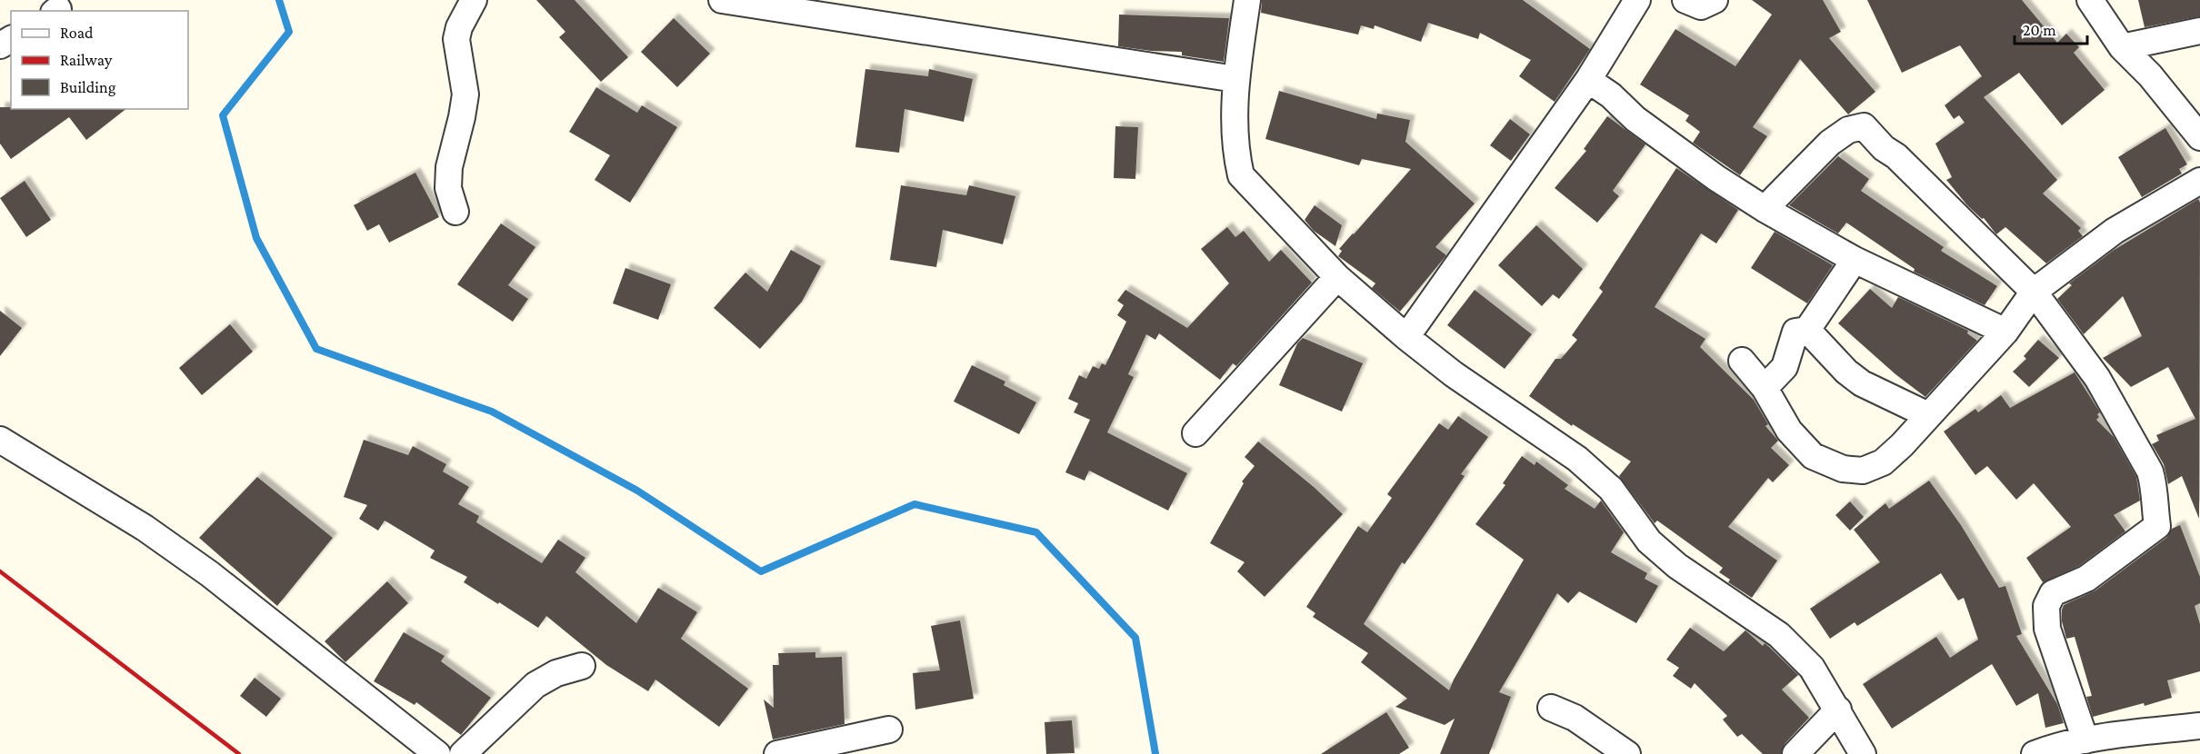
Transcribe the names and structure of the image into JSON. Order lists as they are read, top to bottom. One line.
{"legend":["Road","Railway","Building"],"scale_bar":"20 m"}
